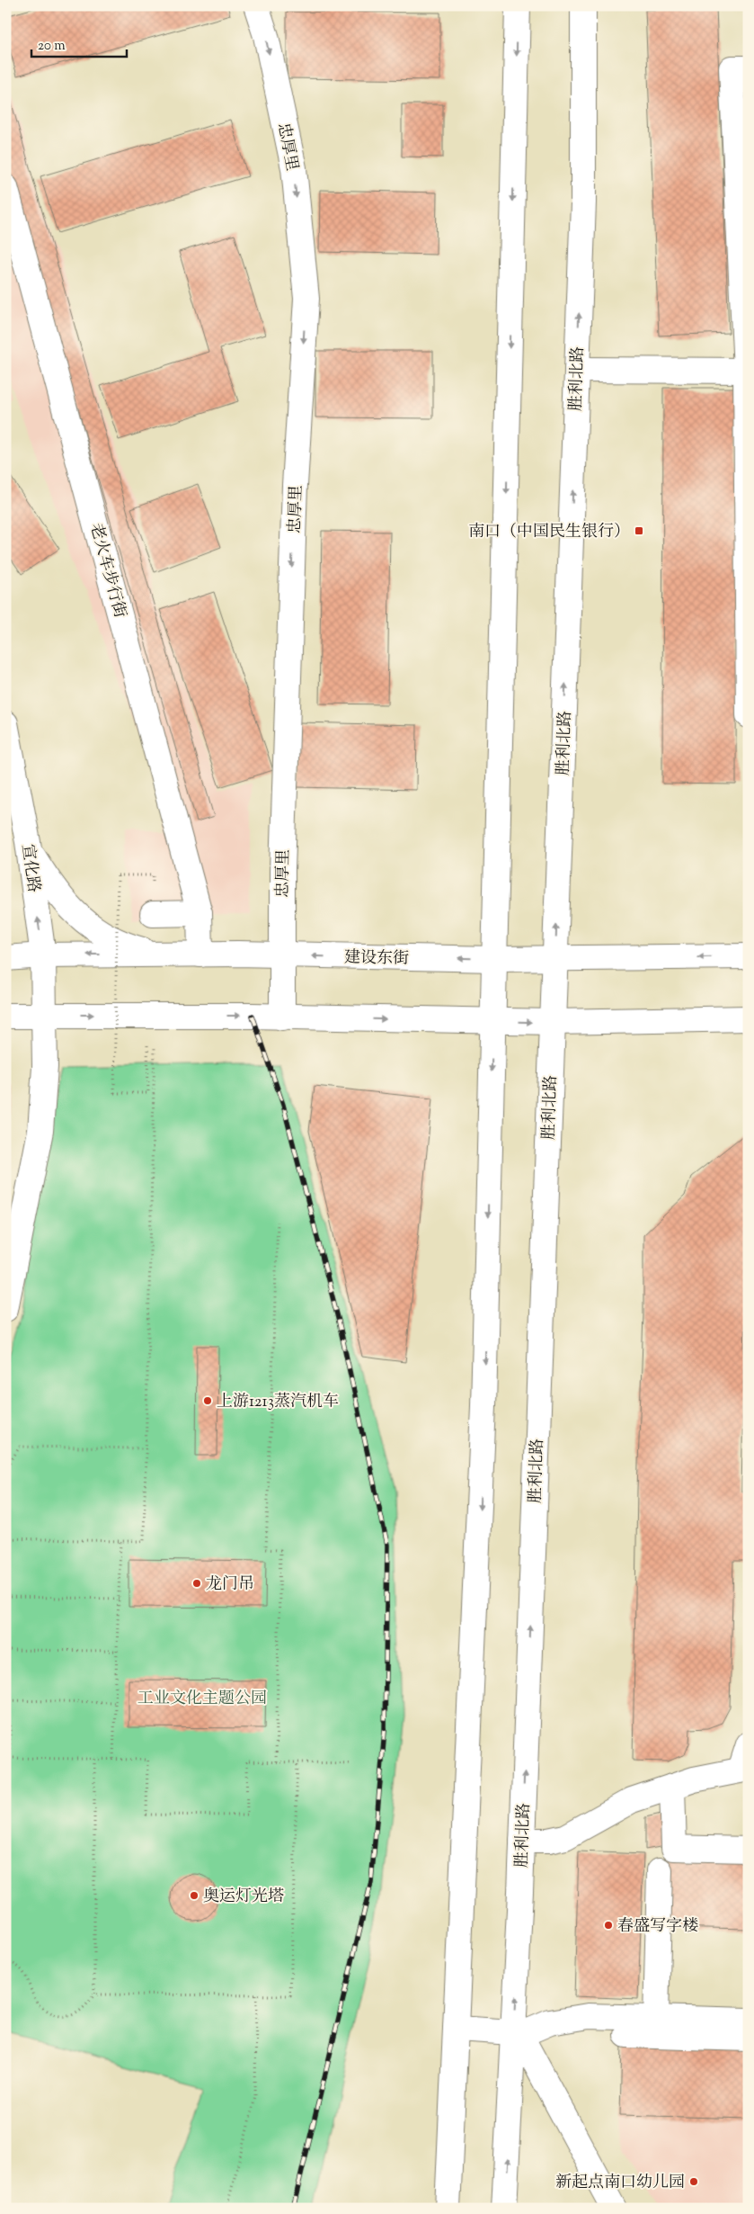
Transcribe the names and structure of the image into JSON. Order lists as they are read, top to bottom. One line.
{"streets":{"main road":["忠厚里","胜利北路","老火车步行街","宣化路","建设东街"]},"crossings":[["忠厚里","建设东街"],["胜利北路","建设东街"],["老火车步行街","建设东街"],["宣化路","建设东街"]],"parks":["工业文化主题公园"],"places":{"transit":["南口（中国民生银行）"],"other":["上游1213蒸汽机车","龙门吊","奥运灯光塔","春盛写字楼","新起点南口幼儿园"]},"scale_bar":"20 m"}
